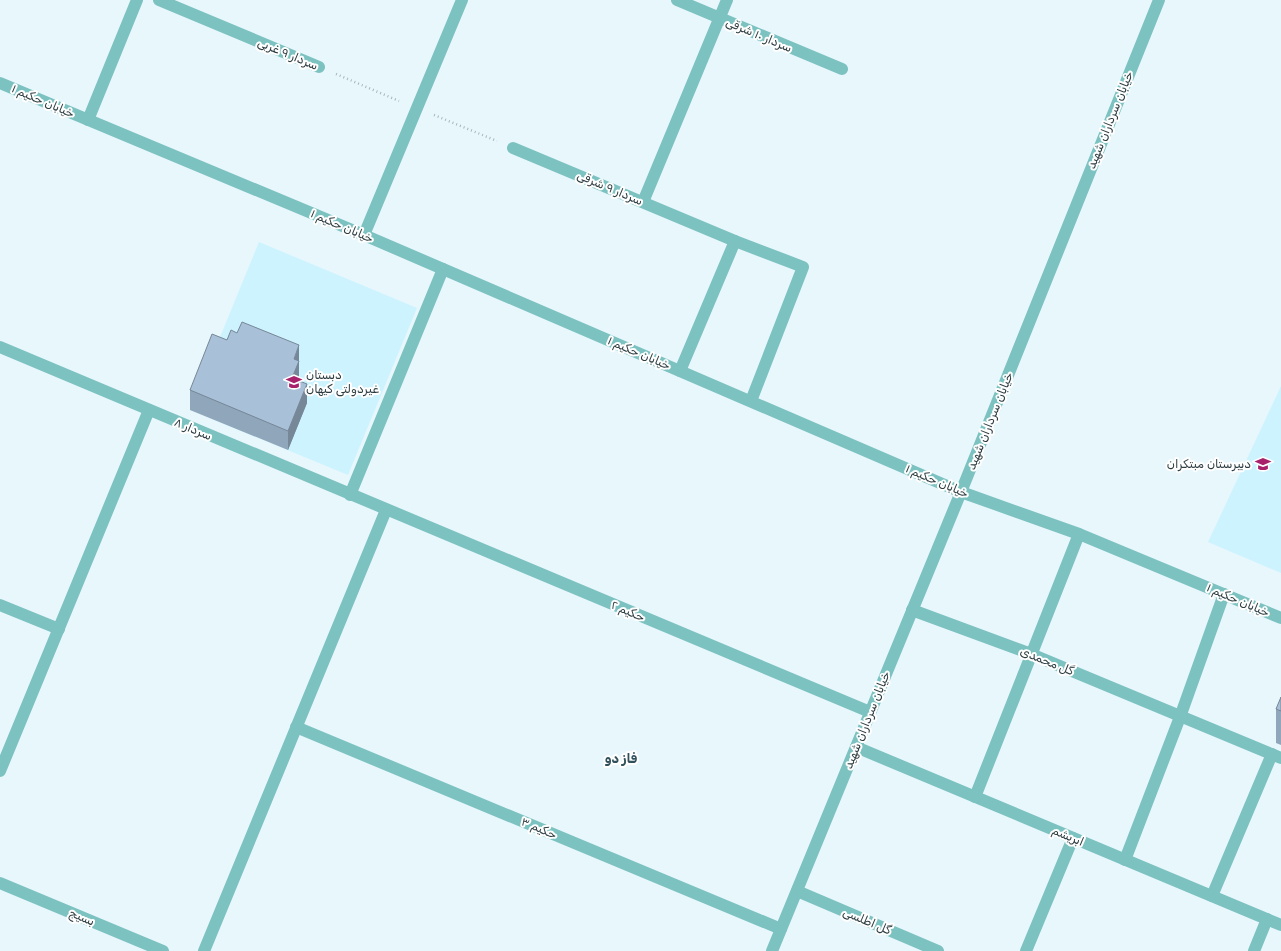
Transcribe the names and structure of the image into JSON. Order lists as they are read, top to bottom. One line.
{"streets":{"street":["سردار ۱۰ شرقی","سردار ۹ غربی","خیابان حکیم ۱","خیابان سرداران شهید","سردار ۹ شرقی","سردار ۸","حکیم ۲","گل محمدی","حکیم ۳","ابریشم","بسیج","گل اطلسی"]},"crossings":[["خیابان حکیم ۱","خیابان سرداران شهید"],["خیابان حکیم ۱","سردار ۹ شرقی"],["خیابان سرداران شهید","حکیم ۲"],["خیابان سرداران شهید","گل محمدی"],["خیابان سرداران شهید","حکیم ۳"],["خیابان سرداران شهید","ابریشم"],["خیابان سرداران شهید","گل اطلسی"],["سردار ۸","حکیم ۲"]],"districts":["فاز دو"],"places":{"school or university":["دبستان غیردولتی کیهان","دبیرستان مبتکران"]}}
